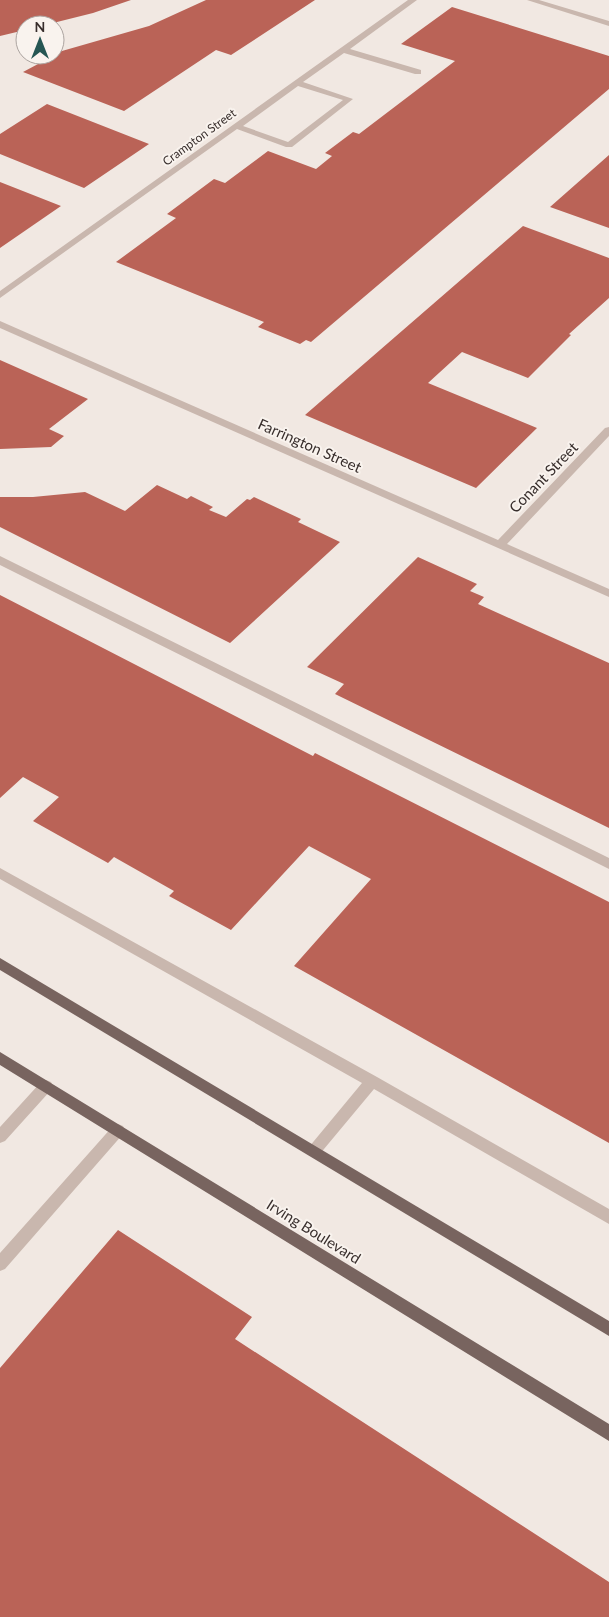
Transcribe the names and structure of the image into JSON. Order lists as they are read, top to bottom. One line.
{"streets":{"main road":["Irving Boulevard"],"street":["Crampton Street","Farrington Street","Conant Street"]},"crossings":[["Farrington Street","Conant Street"]],"north":"top"}
